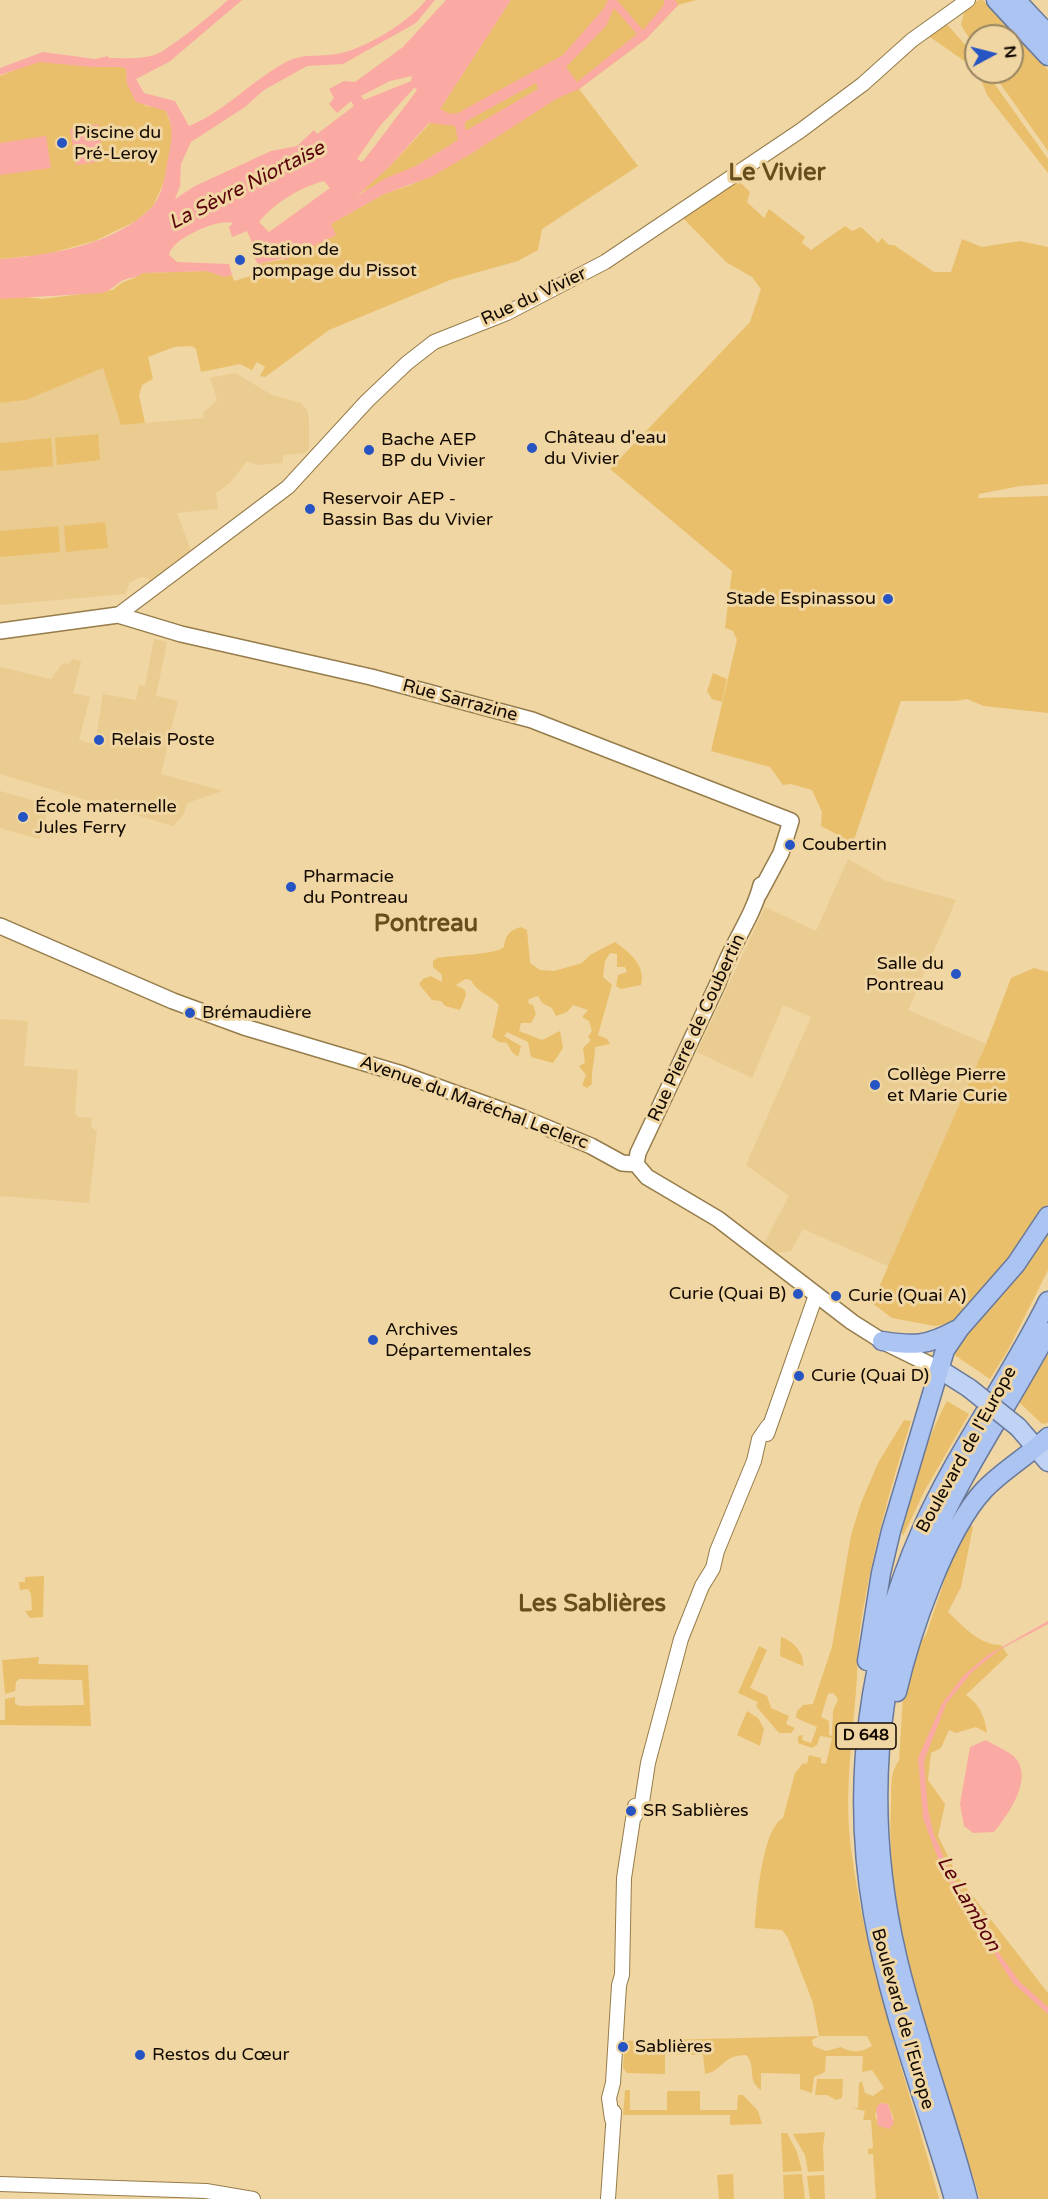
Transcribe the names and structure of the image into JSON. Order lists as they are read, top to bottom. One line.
{"streets":{"highway":["Boulevard de l'Europe","D 648"],"main road":["Rue Sarrazine","Rue Pierre de Coubertin","Avenue du Maréchal Leclerc"],"street":["Rue du Vivier"]},"crossings":[["Rue du Vivier","Rue Sarrazine"],["Rue Sarrazine","Rue Pierre de Coubertin"],["Rue Pierre de Coubertin","Avenue du Maréchal Leclerc"]],"districts":["Le Vivier","Pontreau","Les Sablières"],"water":["La Sèvre Niortaise","Le Lambon"],"places":["Piscine du Pré-Leroy","Station de pompage du Pissot","Château d'eau du Vivier","Bache AEP BP du Vivier","Reservoir AEP - Bassin Bas du Vivier","Stade Espinassou","Relais Poste","École maternelle Jules Ferry","Coubertin","Pharmacie du Pontreau","Salle du Pontreau","Brémaudière","Collège Pierre et Marie Curie","Curie (Quai B)","Curie (Quai A)","Archives Départementales","Curie (Quai D)","SR Sablières","Sablières","Restos du Cœur"],"north":"right"}
